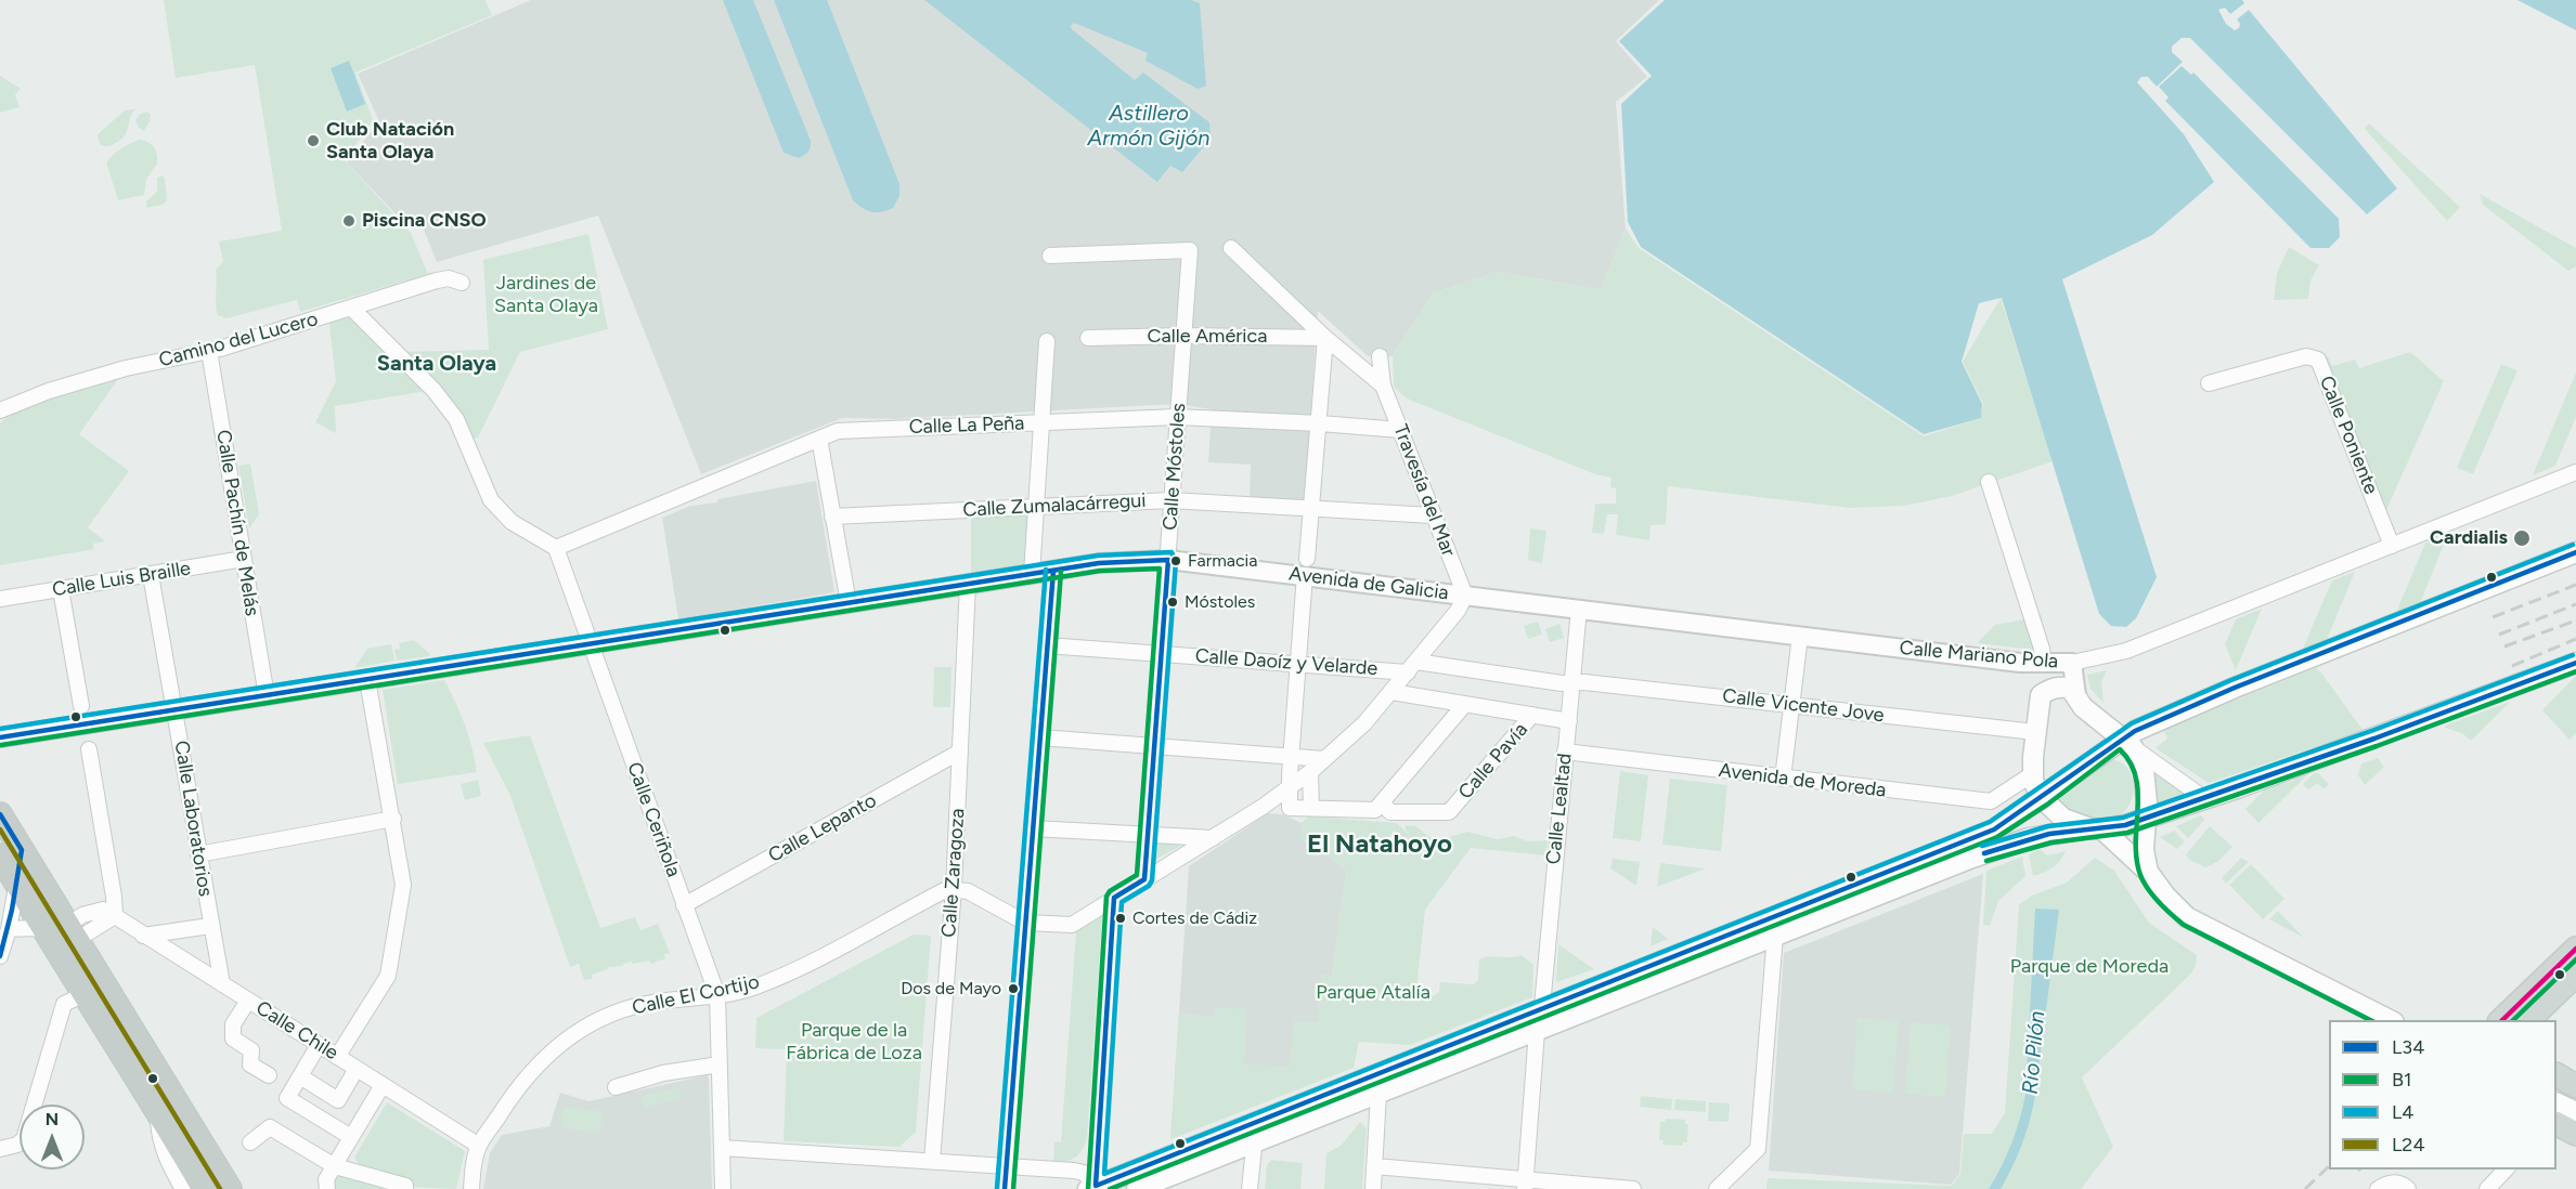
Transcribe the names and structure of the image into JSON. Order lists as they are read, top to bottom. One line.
{"streets":{"street":["Calle América","Camino del Lucero","Calle La Peña","Calle Poniente","Calle Móstoles","Travesía del Mar","Calle Zumalacárregui","Calle Pachín de Melás","Calle Luis Braille","Avenida de Galicia","Calle Mariano Pola","Calle Daoíz y Velarde","Calle Vicente Jove","Calle Pavía","Avenida de Moreda","Calle Lealtad","Calle Laboratorios","Calle Ceriñola","Calle Lepanto","Calle Zaragoza","Calle El Cortijo","Calle Chile"]},"crossings":[["Calle América","Calle Móstoles"],["Calle América","Travesía del Mar"],["Camino del Lucero","Calle Pachín de Melás"],["Calle La Peña","Calle Móstoles"],["Calle La Peña","Travesía del Mar"],["Calle La Peña","Calle Ceriñola"],["Calle Poniente","Calle Mariano Pola"],["Calle Móstoles","Calle Zumalacárregui"],["Calle Móstoles","Avenida de Galicia"],["Calle Móstoles","Calle Daoíz y Velarde"],["Travesía del Mar","Calle Zumalacárregui"],["Travesía del Mar","Avenida de Galicia"],["Travesía del Mar","Calle Mariano Pola"],["Calle Pachín de Melás","Calle Luis Braille"],["Calle Pachín de Melás","Avenida de Galicia"],["Calle Luis Braille","Calle Laboratorios"],["Avenida de Galicia","Calle Mariano Pola"],["Avenida de Galicia","Calle Laboratorios"],["Avenida de Galicia","Calle Ceriñola"],["Avenida de Galicia","Calle Zaragoza"],["Calle Mariano Pola","Calle Lealtad"],["Calle Daoíz y Velarde","Calle Vicente Jove"],["Calle Daoíz y Velarde","Calle Lealtad"],["Calle Vicente Jove","Calle Lealtad"],["Avenida de Moreda","Calle Lealtad"],["Calle Laboratorios","Calle Chile"],["Calle Ceriñola","Calle Lepanto"],["Calle Ceriñola","Calle El Cortijo"],["Calle Lepanto","Calle Zaragoza"],["Calle Zaragoza","Calle El Cortijo"],["Calle El Cortijo","Calle Chile"]],"districts":["Santa Olaya","El Natahoyo"],"water":["Astillero Armón Gijón","Río Pilón"],"parks":["Jardines de Santa Olaya","Parque de Moreda","Parque Atalía","Parque de la Fábrica de Loza"],"places":["Club Natación Santa Olaya","Piscina CNSO","Cardialis","Farmacia","Móstoles","Cortes de Cádiz","Dos de Mayo"],"lines":["transit line L4","transit line L34","transit line B1","transit line L24"],"legend":["L34","B1","L4","L24"],"north":"top"}
